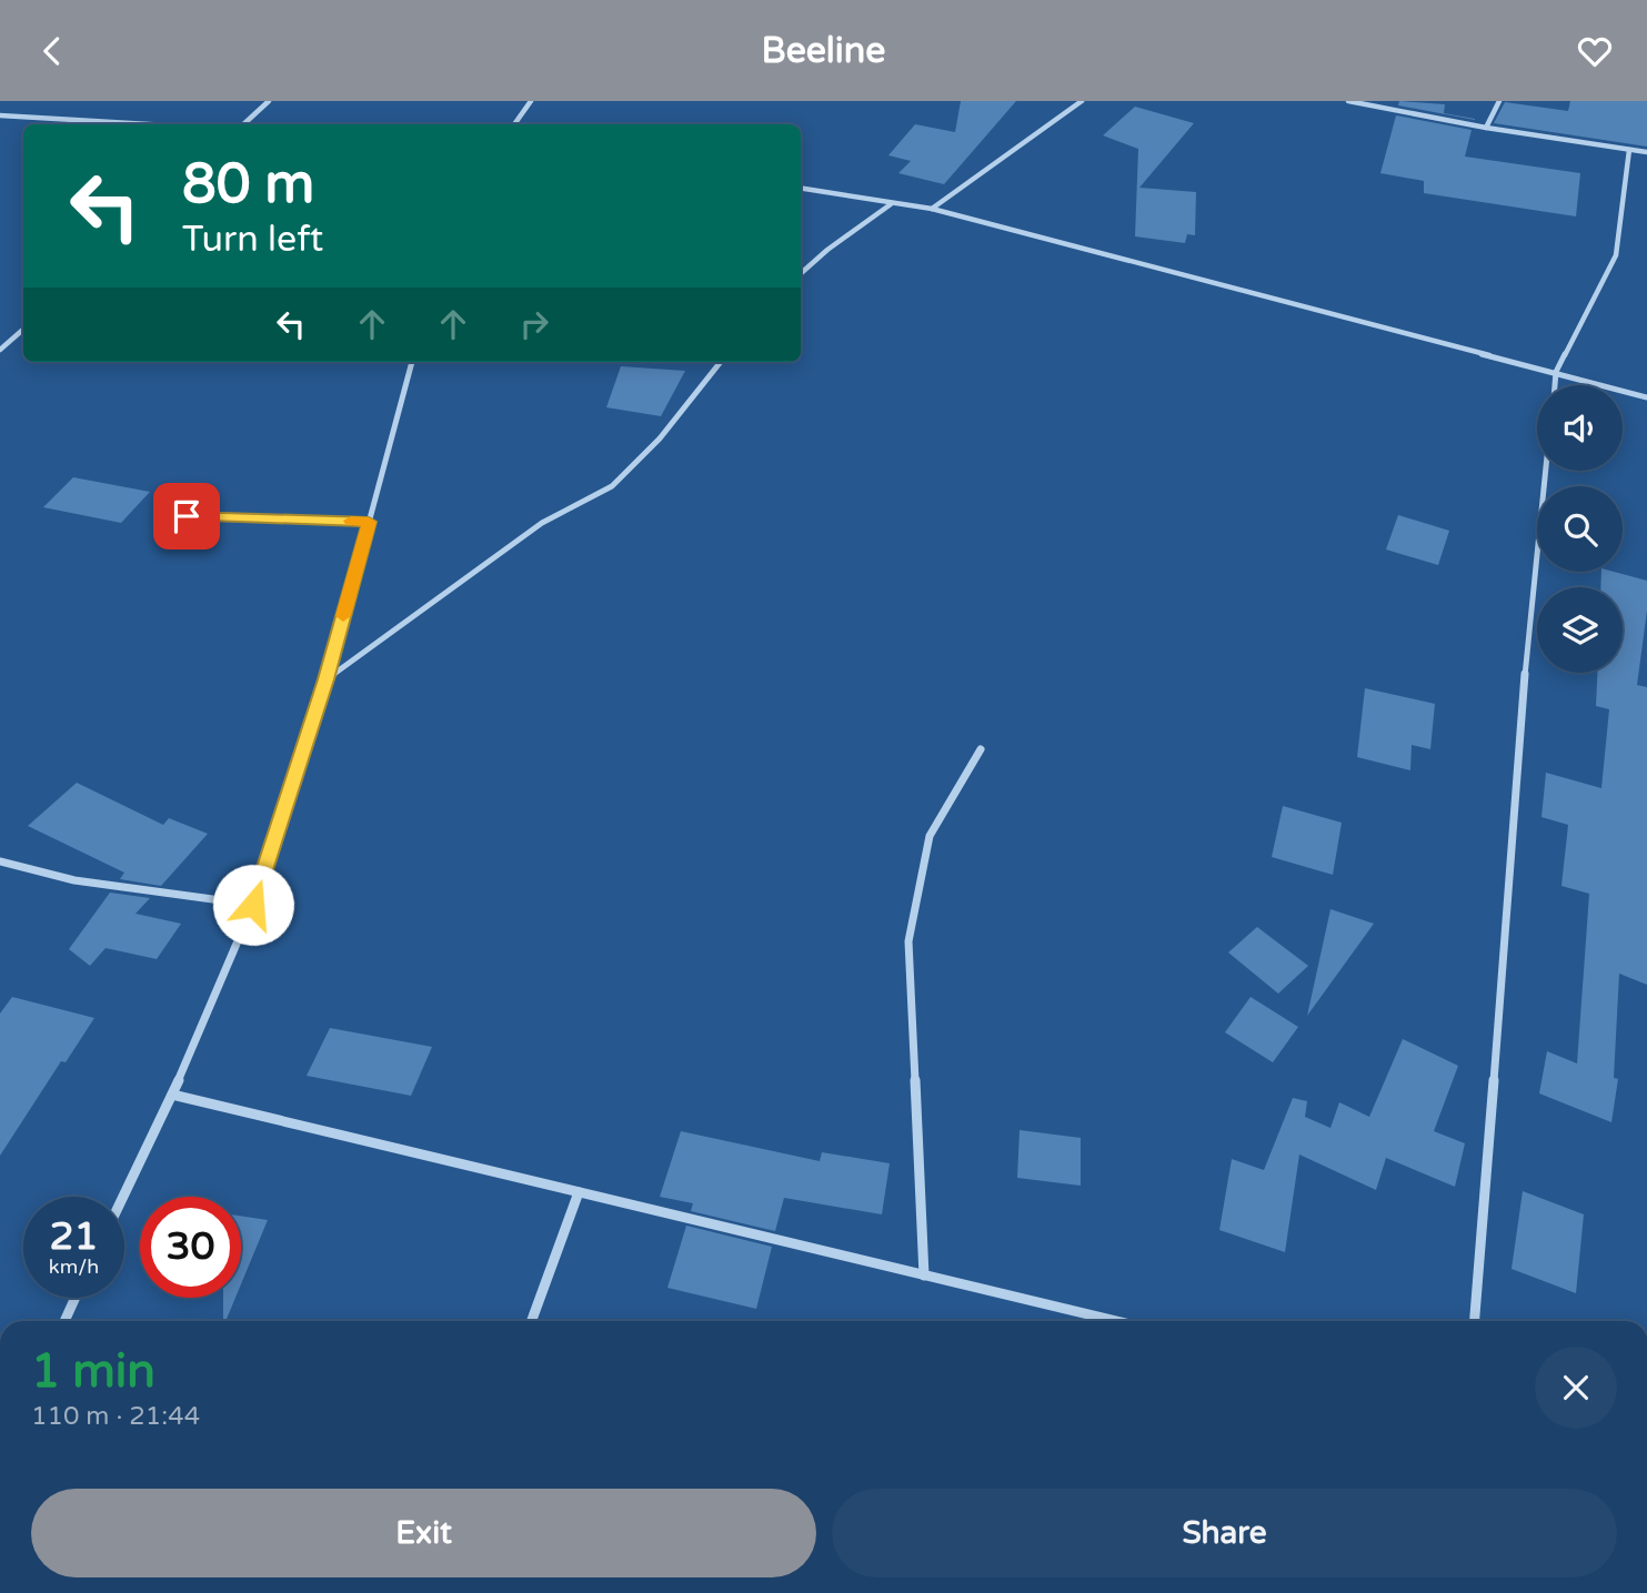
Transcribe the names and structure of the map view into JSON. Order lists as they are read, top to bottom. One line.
{"page":{"header":"Beeline","turn":["80 m","Turn left"],"speed":"21 km/h","limit":"30","heading":["1 min","110 m · 21:44"],"buttons":["Exit","Share"]}}
